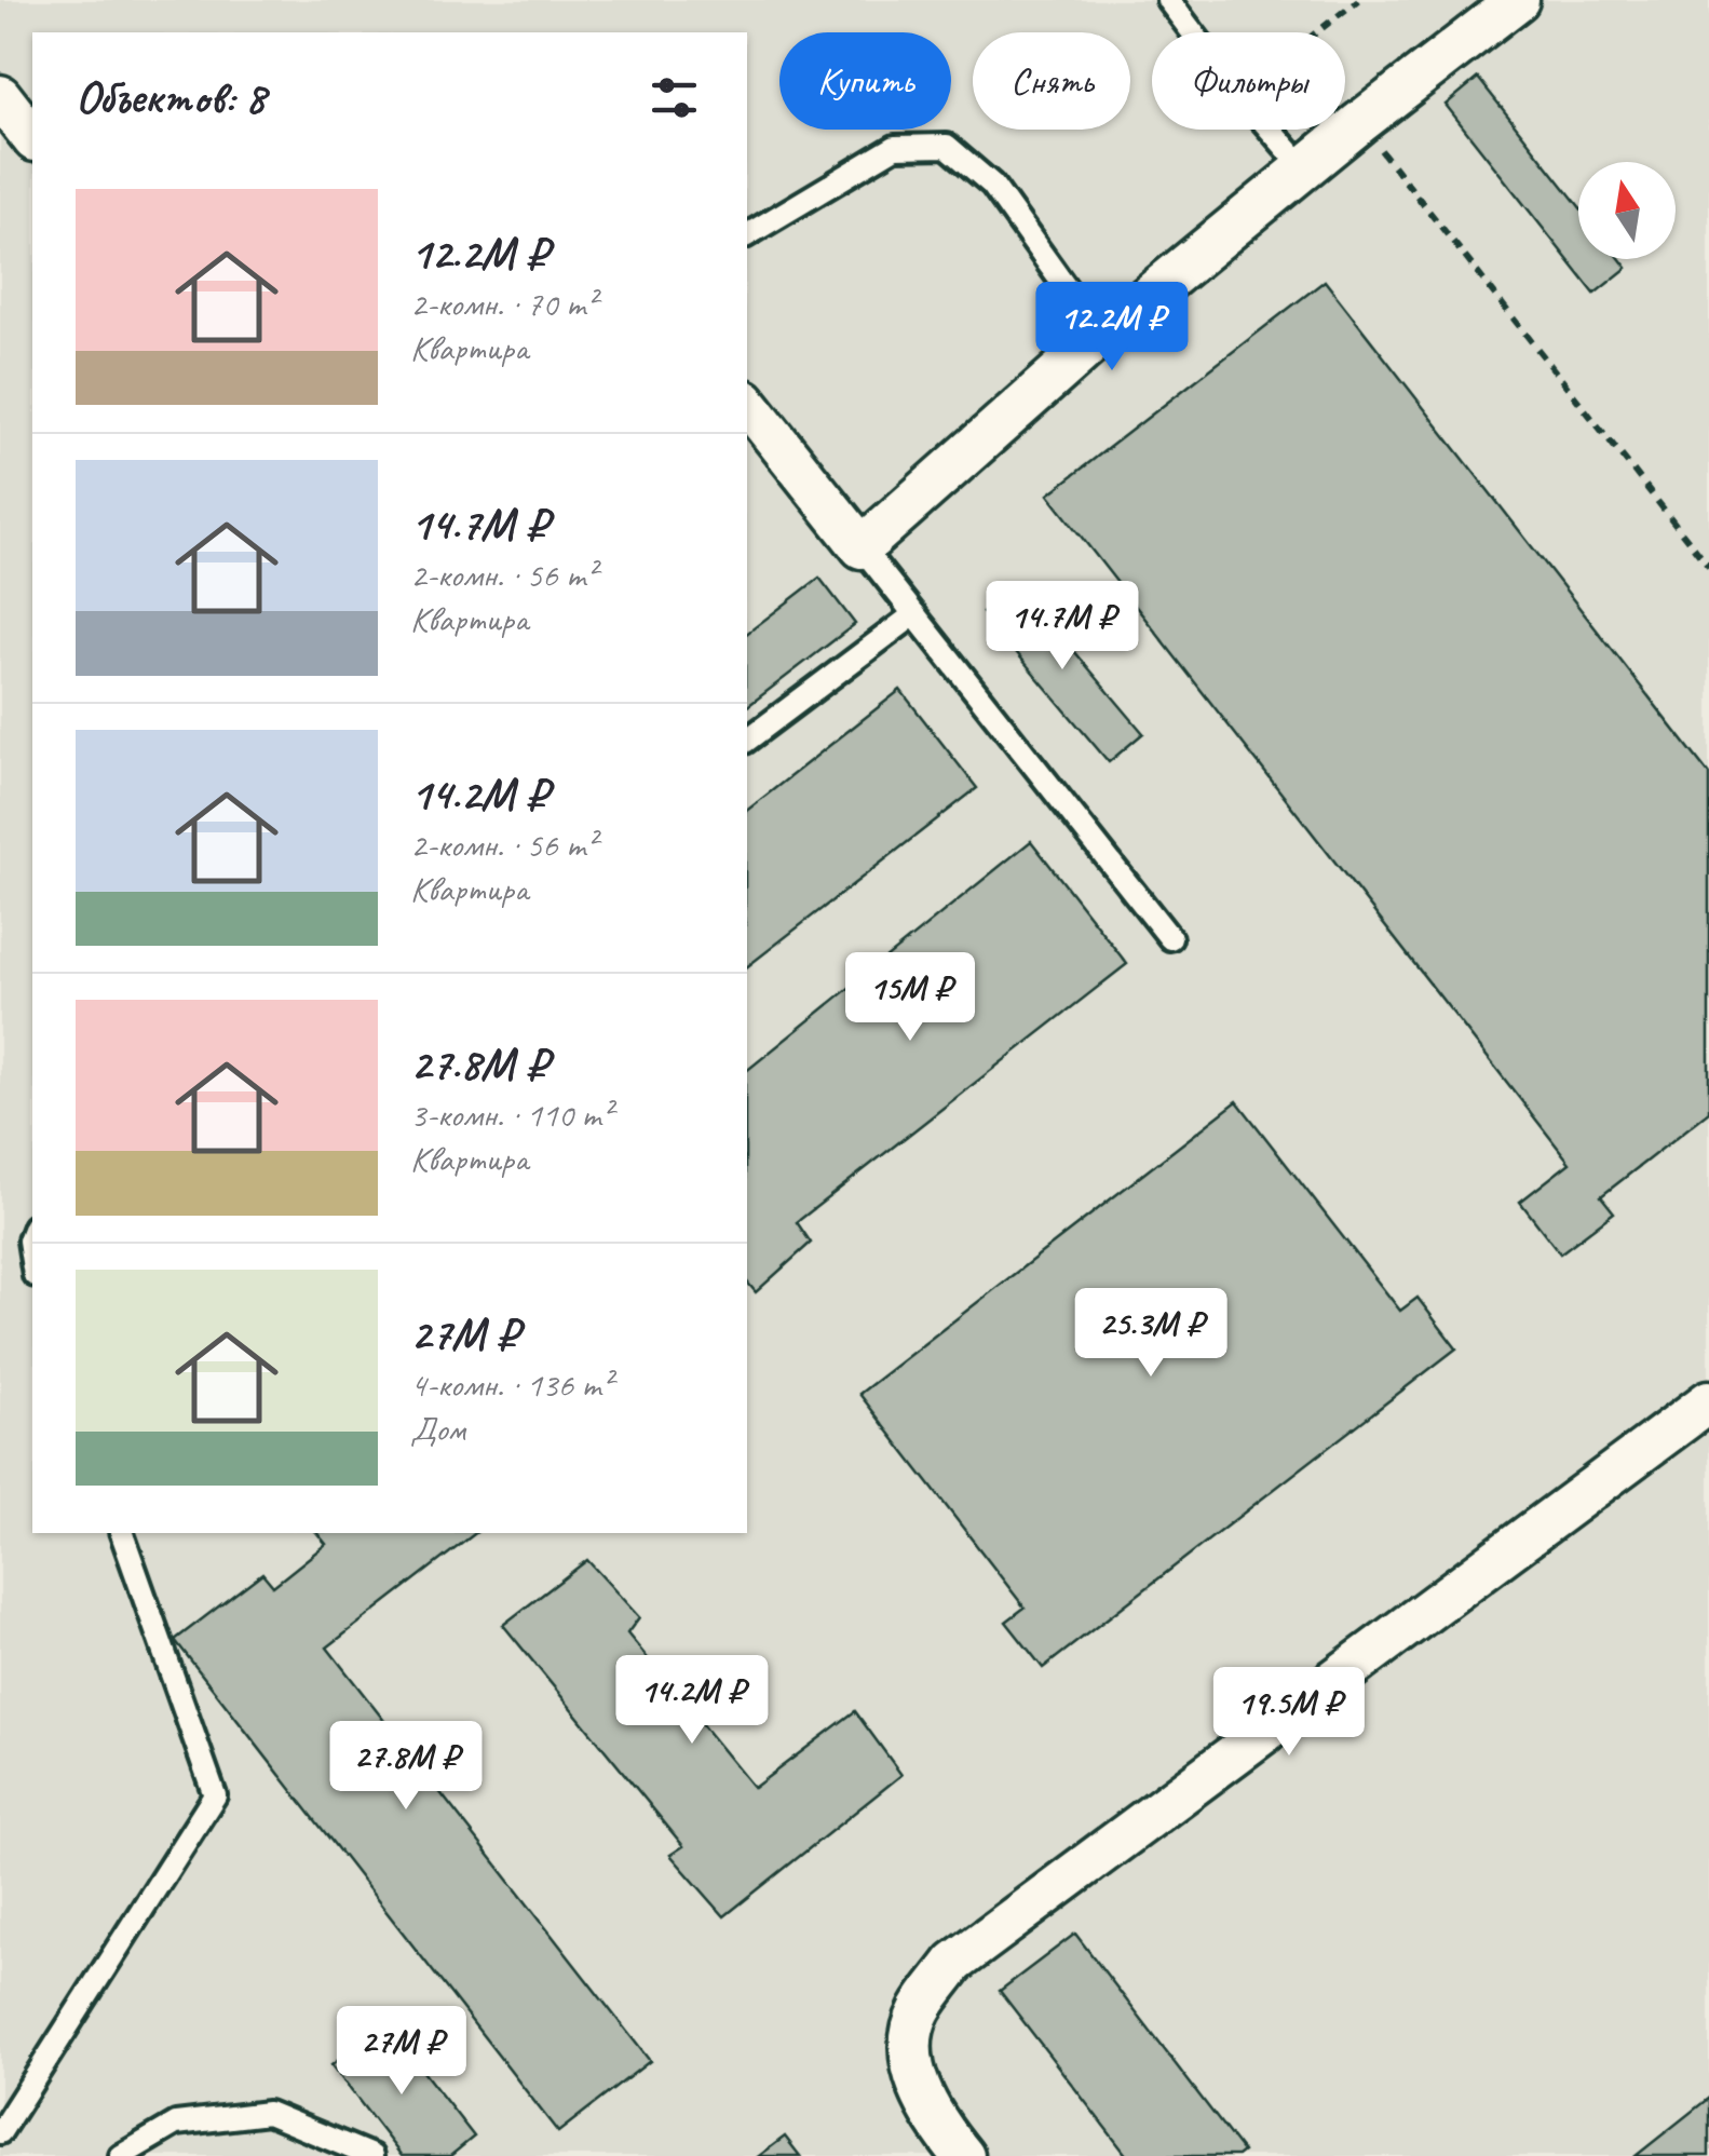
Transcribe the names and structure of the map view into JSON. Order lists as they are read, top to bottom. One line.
{"north":"top","page":{"chip":["Купить","Снять","Фильтры"],"heading":"Объектов: 8","list":[{"name":"12.2M ₽","note":"2-комн. · 70 m² · Квартира"},{"name":"14.7M ₽","note":"2-комн. · 56 m² · Квартира"},{"name":"14.2M ₽","note":"2-комн. · 56 m² · Квартира"},{"name":"27.8M ₽","note":"3-комн. · 110 m² · Квартира"},{"name":"27M ₽","note":"4-комн. · 136 m² · Дом"}],"price":["12.2M ₽","14.7M ₽","15M ₽","25.3M ₽","14.2M ₽","19.5M ₽","27.8M ₽","27M ₽"]}}
